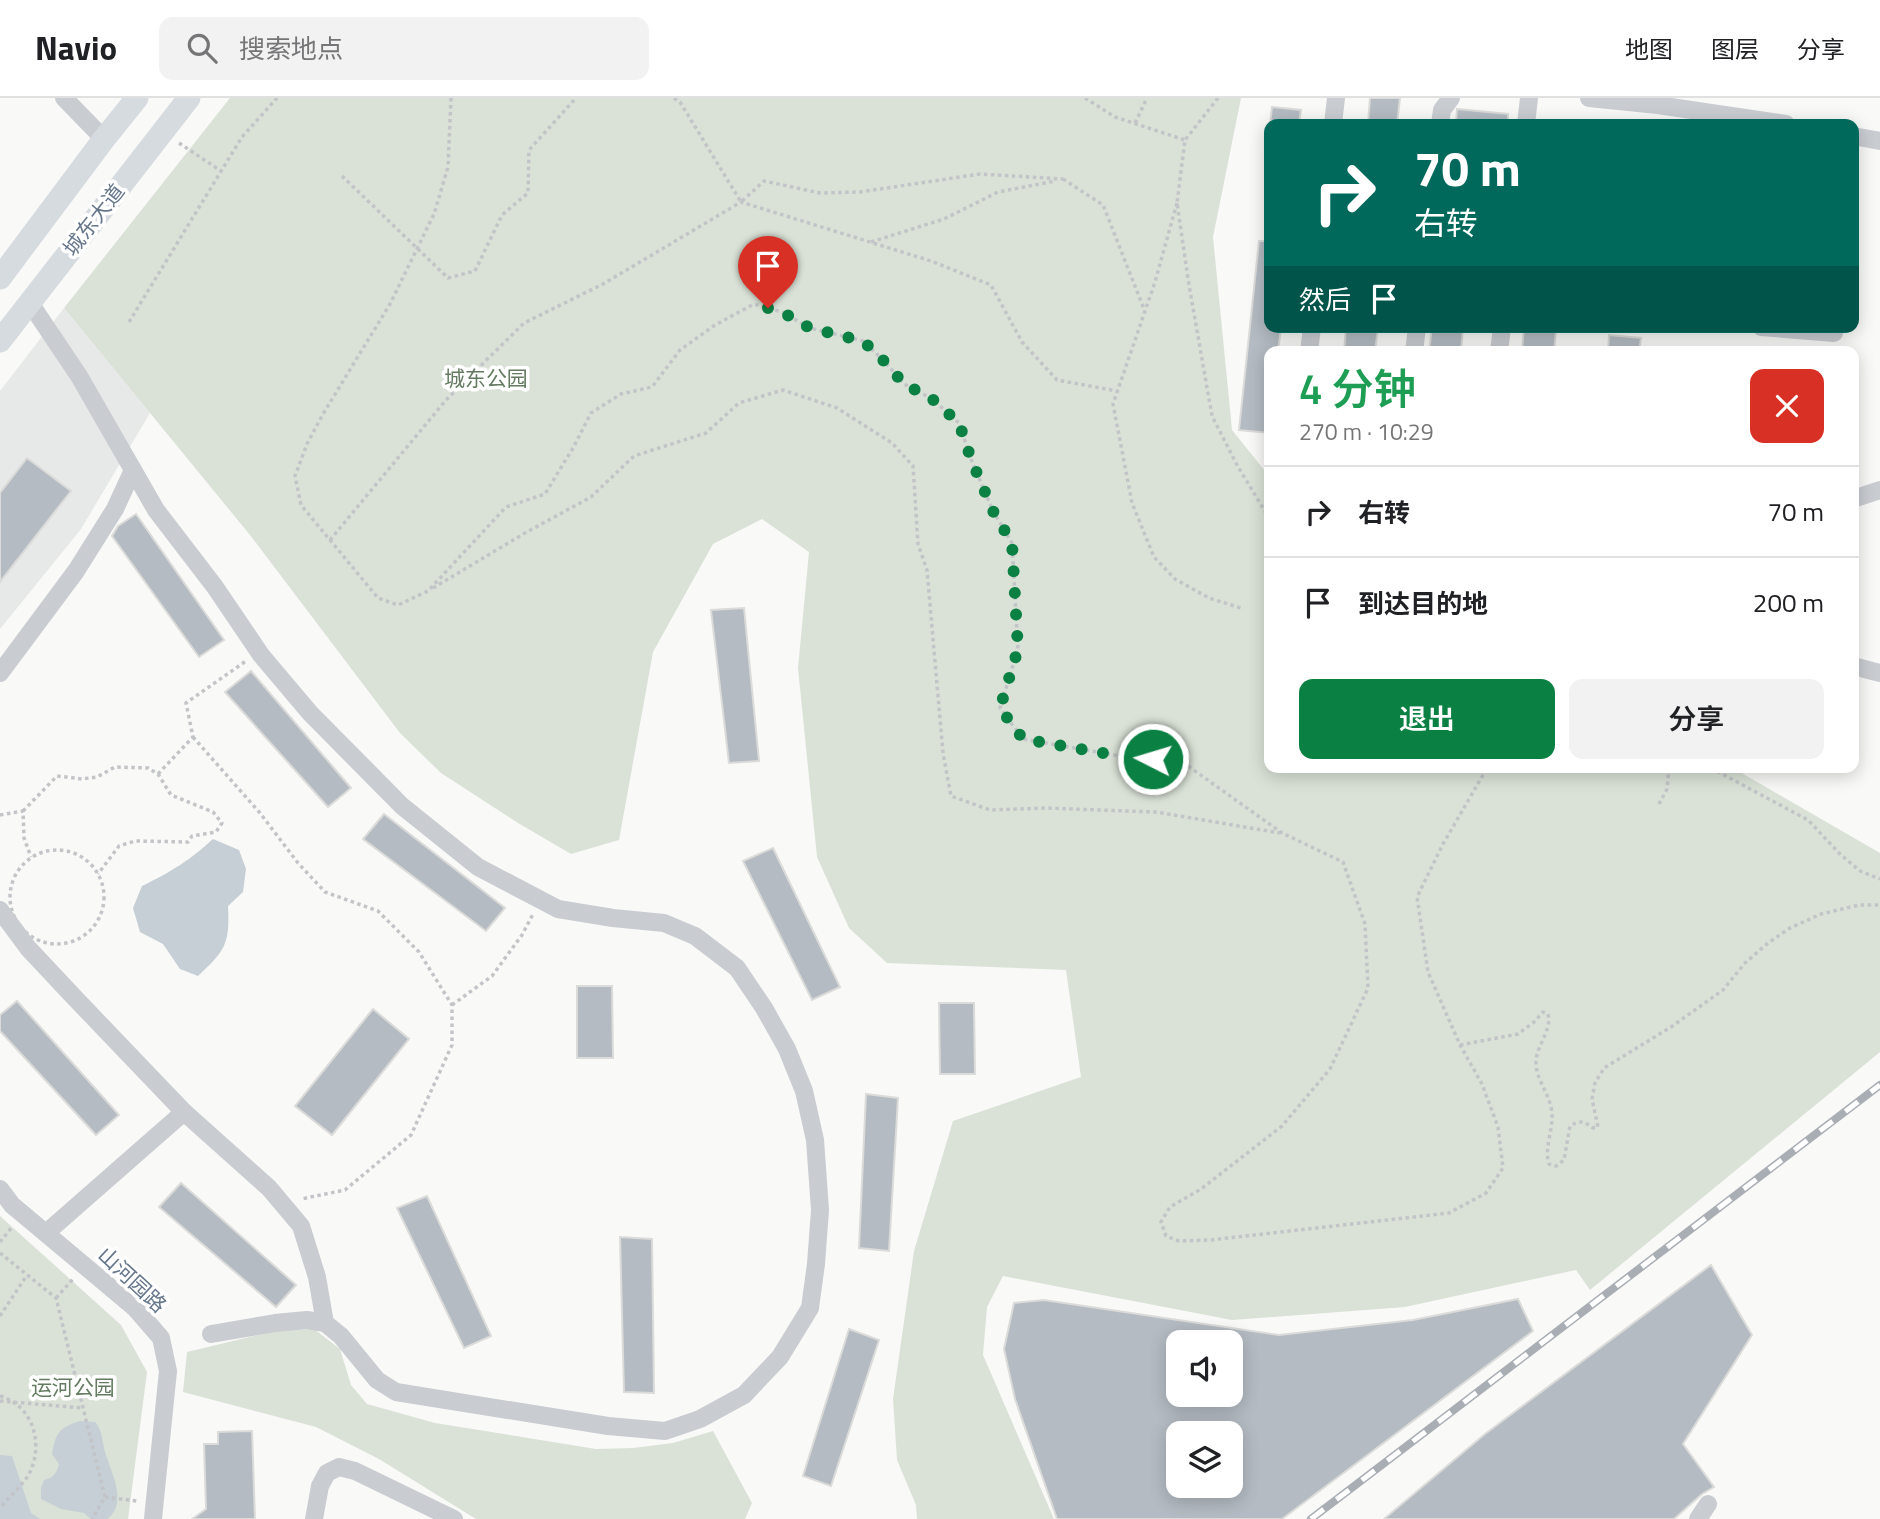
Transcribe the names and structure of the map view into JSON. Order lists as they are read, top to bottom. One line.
{"streets":{"main road":["城东大道"],"street":["山河园路"]},"parks":["城东公园","运河公园"],"page":{"header":"Navio","search":"搜索地点","nav":["地图","图层","分享"],"turn":["70 m","右转"],"then":"然后","heading":["4 分钟","270 m · 10:29"],"list":[{"name":"右转","value":"70 m"},{"name":"到达目的地","value":"200 m"}],"buttons":["退出","分享"]}}
